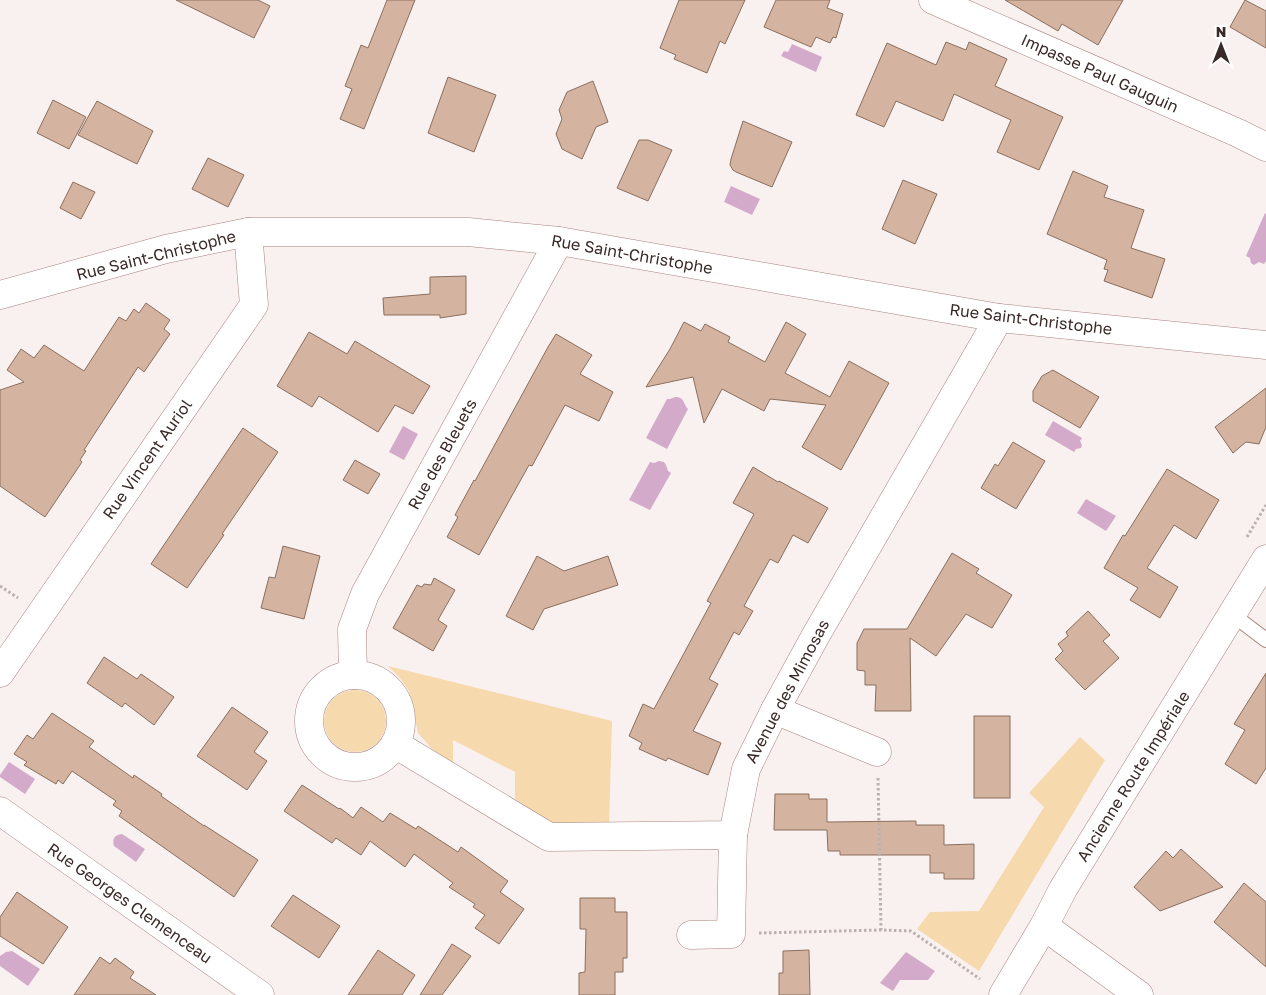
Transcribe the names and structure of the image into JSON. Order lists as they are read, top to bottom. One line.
{"streets":{"street":["Impasse Paul Gauguin","Rue Saint-Christophe","Rue des Bleuets","Rue Vincent Auriol","Avenue des Mimosas","Ancienne Route Impériale","Rue Georges Clemenceau"]},"crossings":[["Rue Saint-Christophe","Rue des Bleuets"],["Rue Saint-Christophe","Rue Vincent Auriol"],["Rue Saint-Christophe","Avenue des Mimosas"]],"north":"top"}
